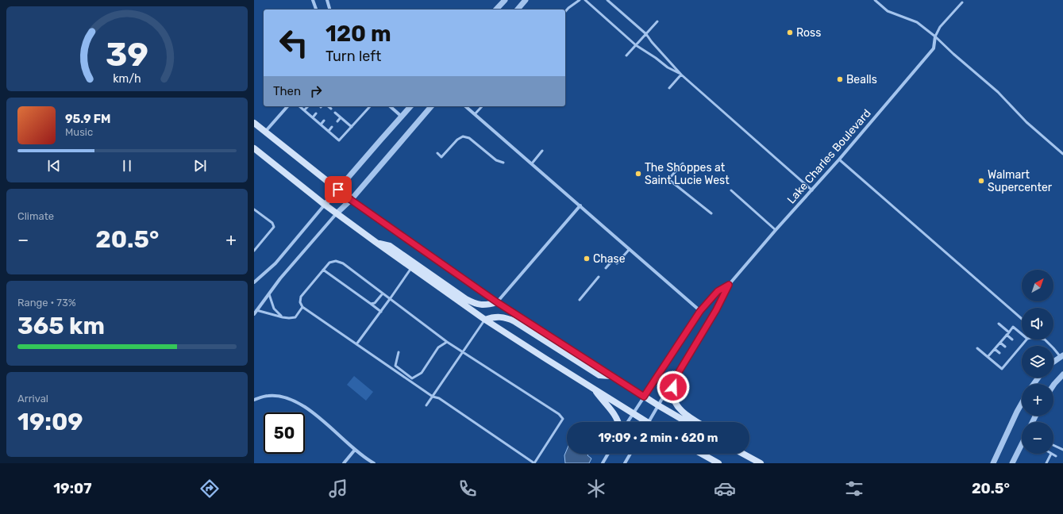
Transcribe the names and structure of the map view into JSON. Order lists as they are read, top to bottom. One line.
{"streets":{"street":["Lake Charles Boulevard"]},"places":["Ross","Bealls","The Shoppes at Saint Lucie West","Walmart Supercenter","Chase"],"north":"top right","page":{"turn":["120 m","Turn left"],"then":"Then","song":["95.9 FM","Music"],"tile":["Climate",["Range · 73%","365 km"],["Arrival","19:09"]],"heat":["−","20.5°","+"],"map_buttons":["+","−"],"limit":"50","trip":"19:09 · 2 min · 620 m","tabs":["19:07","20.5°"],"gauge":["39","km/h"]}}
